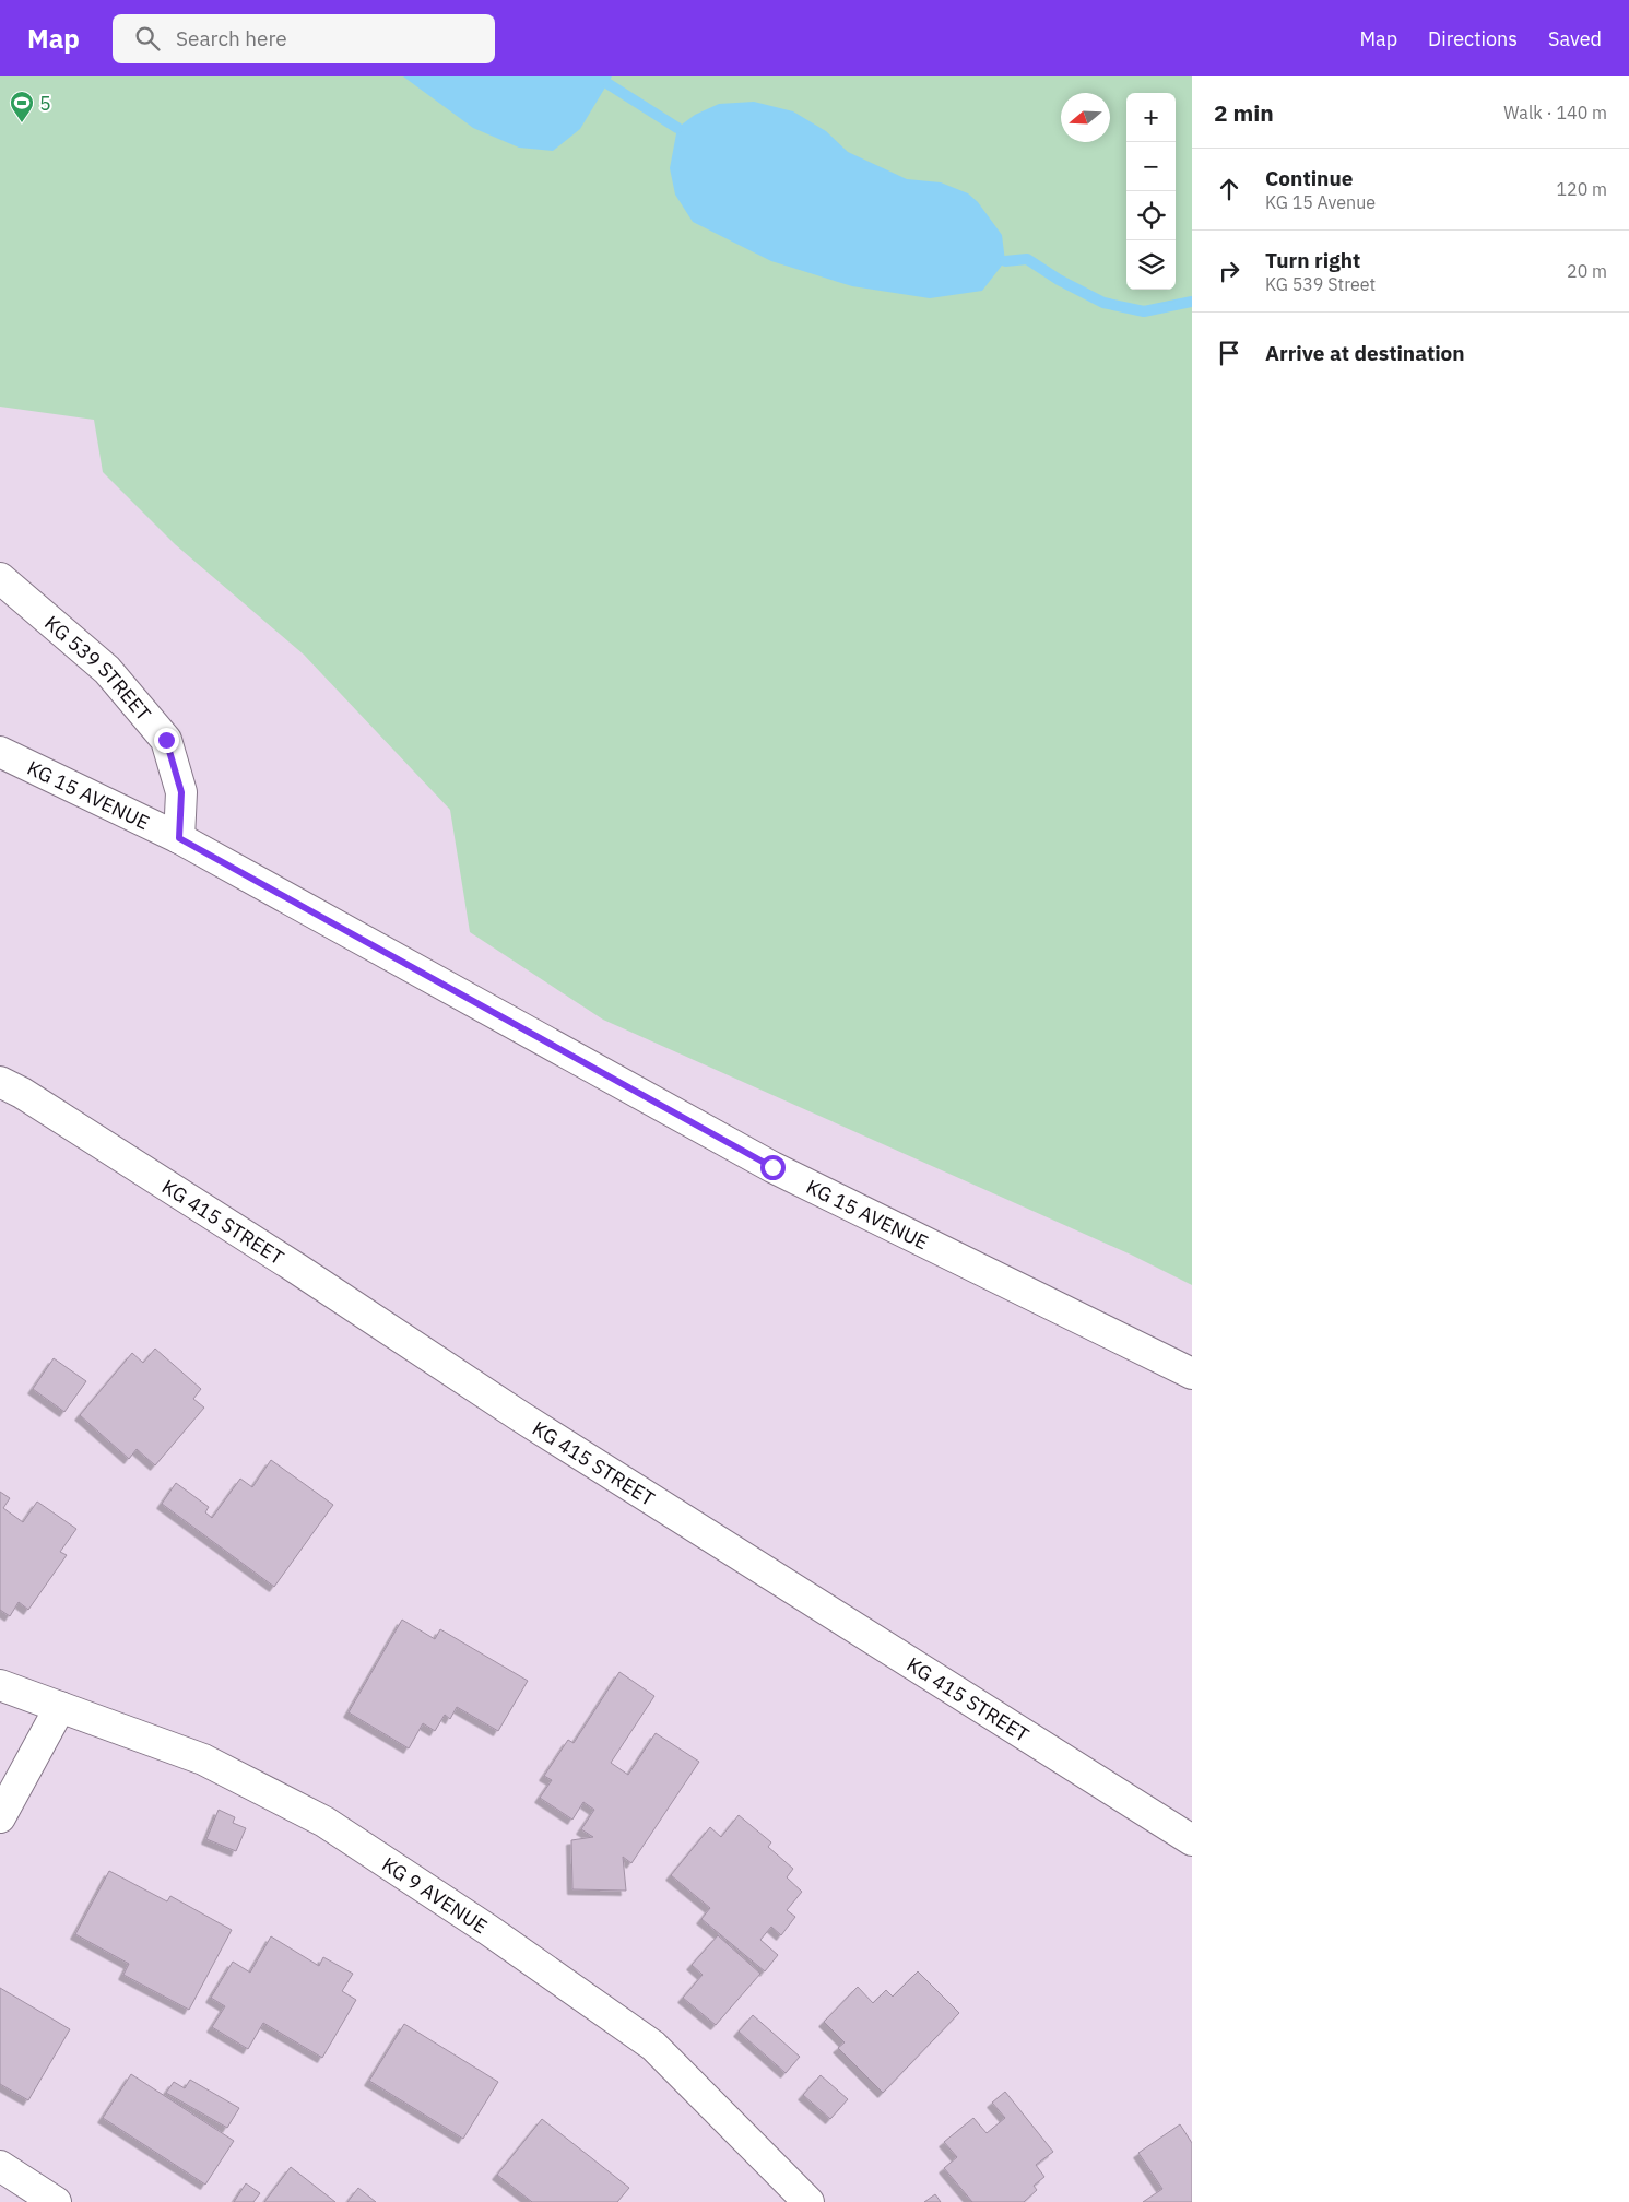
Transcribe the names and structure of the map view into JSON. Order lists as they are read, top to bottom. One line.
{"streets":{"main road":["KG 539 STREET","KG 15 AVENUE","KG 415 STREET","KG 9 AVENUE"]},"crossings":[["KG 539 STREET","KG 15 AVENUE"]],"places":{"sports":["5"]},"north":"left","page":{"header":"Map","search":"Search here","nav":["Map","Directions","Saved"],"heading":["2 min","Walk · 140 m"],"map_buttons":["+","−"],"list":[["Continue","KG 15 Avenue","120 m"],["Turn right","KG 539 Street","20 m"],"Arrive at destination"]}}
